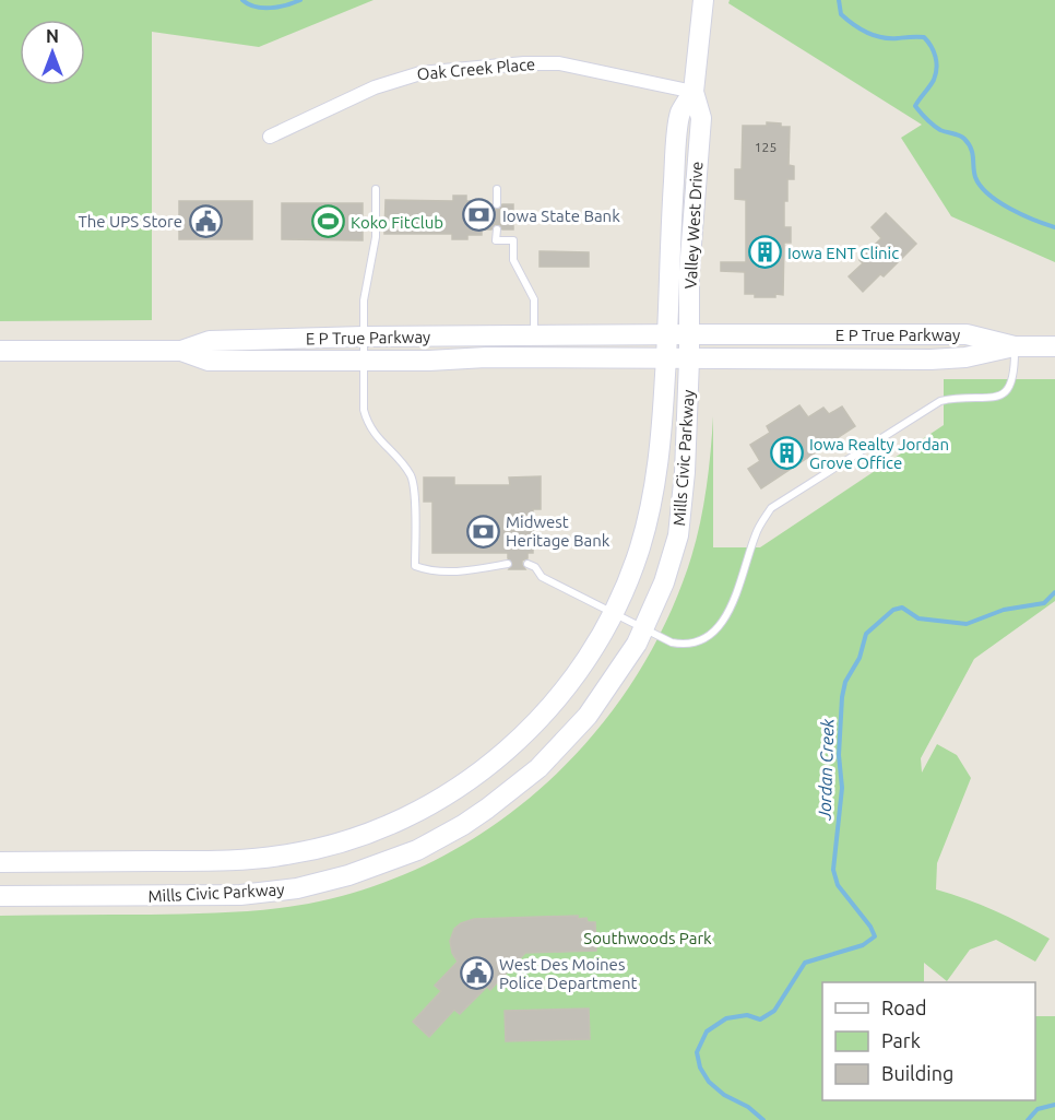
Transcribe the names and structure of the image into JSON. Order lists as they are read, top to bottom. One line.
{"streets":{"main road":["Valley West Drive","E P True Parkway","Mills Civic Parkway"],"street":["Oak Creek Place"]},"crossings":[["Oak Creek Place","Valley West Drive"],["Valley West Drive","E P True Parkway"],["Valley West Drive","Mills Civic Parkway"],["E P True Parkway","Mills Civic Parkway"]],"water":["Jordan Creek"],"parks":["Southwoods Park"],"places":{"bank":["Iowa State Bank","Midwest Heritage Bank"],"public building":["The UPS Store","West Des Moines Police Department"],"sports":["Koko FitClub"],"building":["Iowa ENT Clinic","Iowa Realty Jordan Grove Office"]},"house_numbers":["125"],"legend":["Road","Park","Building"],"north":"top"}
